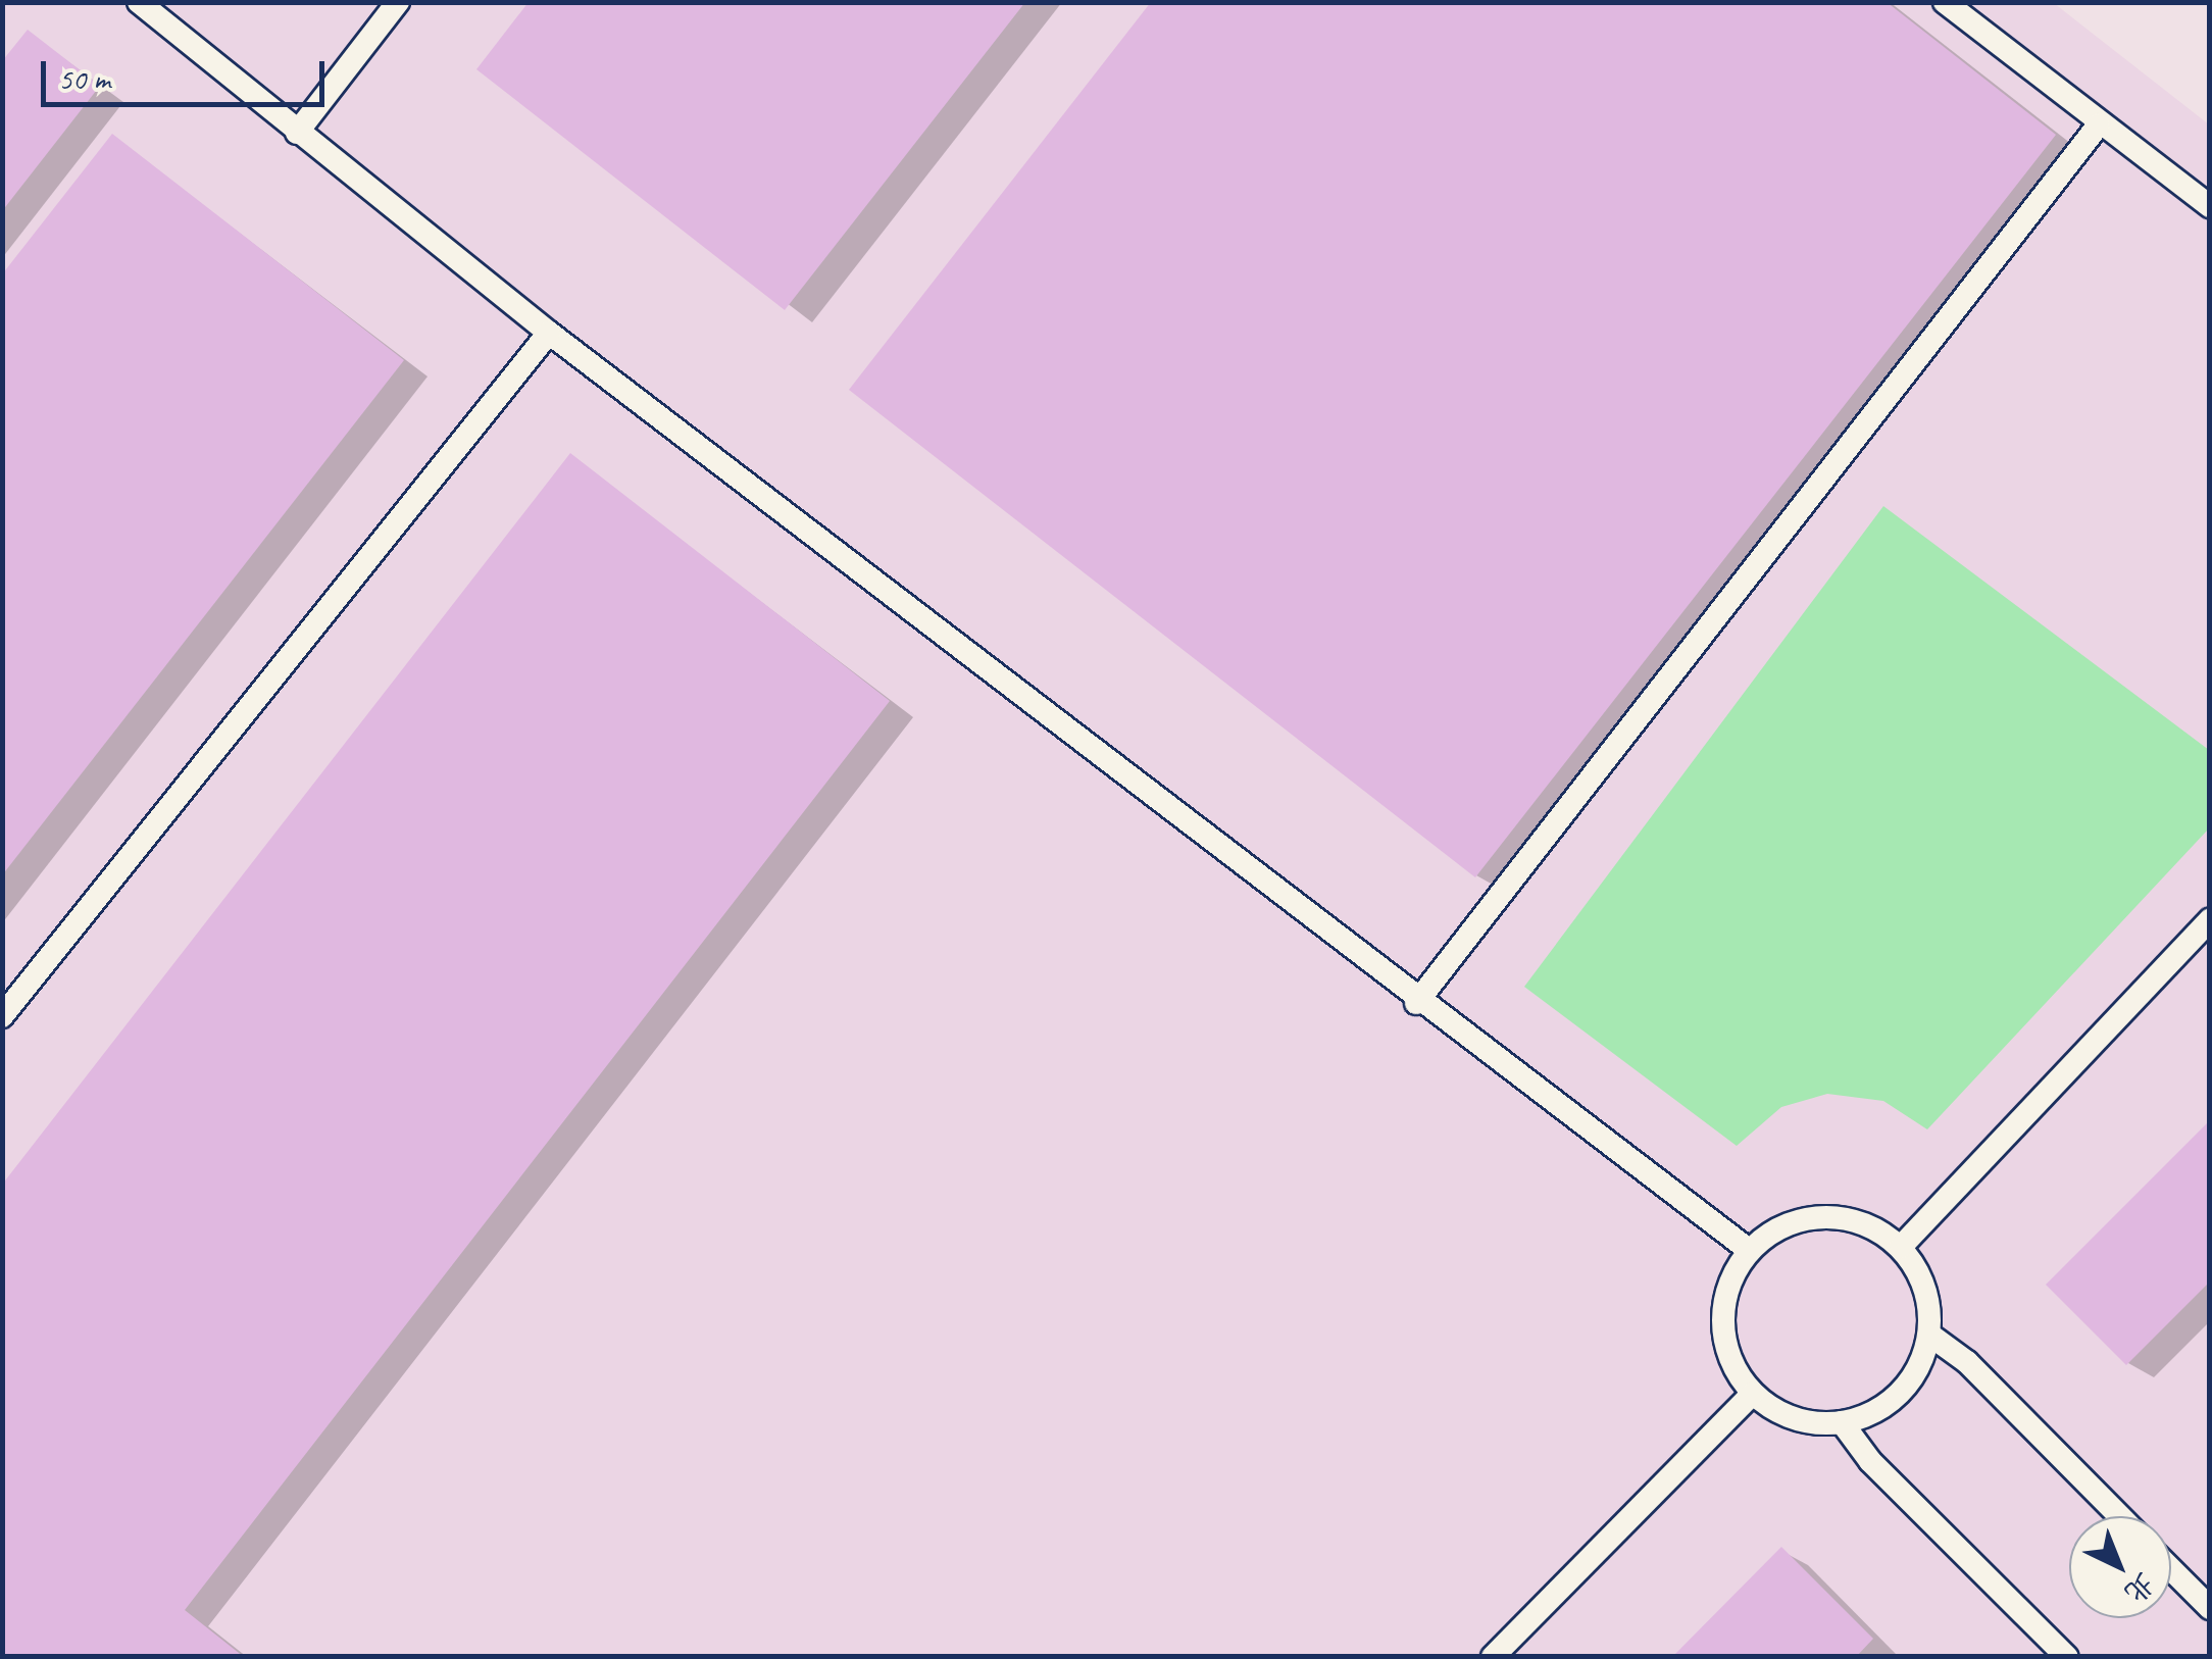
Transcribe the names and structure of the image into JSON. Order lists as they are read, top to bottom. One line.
{"scale_bar":"50 m","north":"bottom right"}
